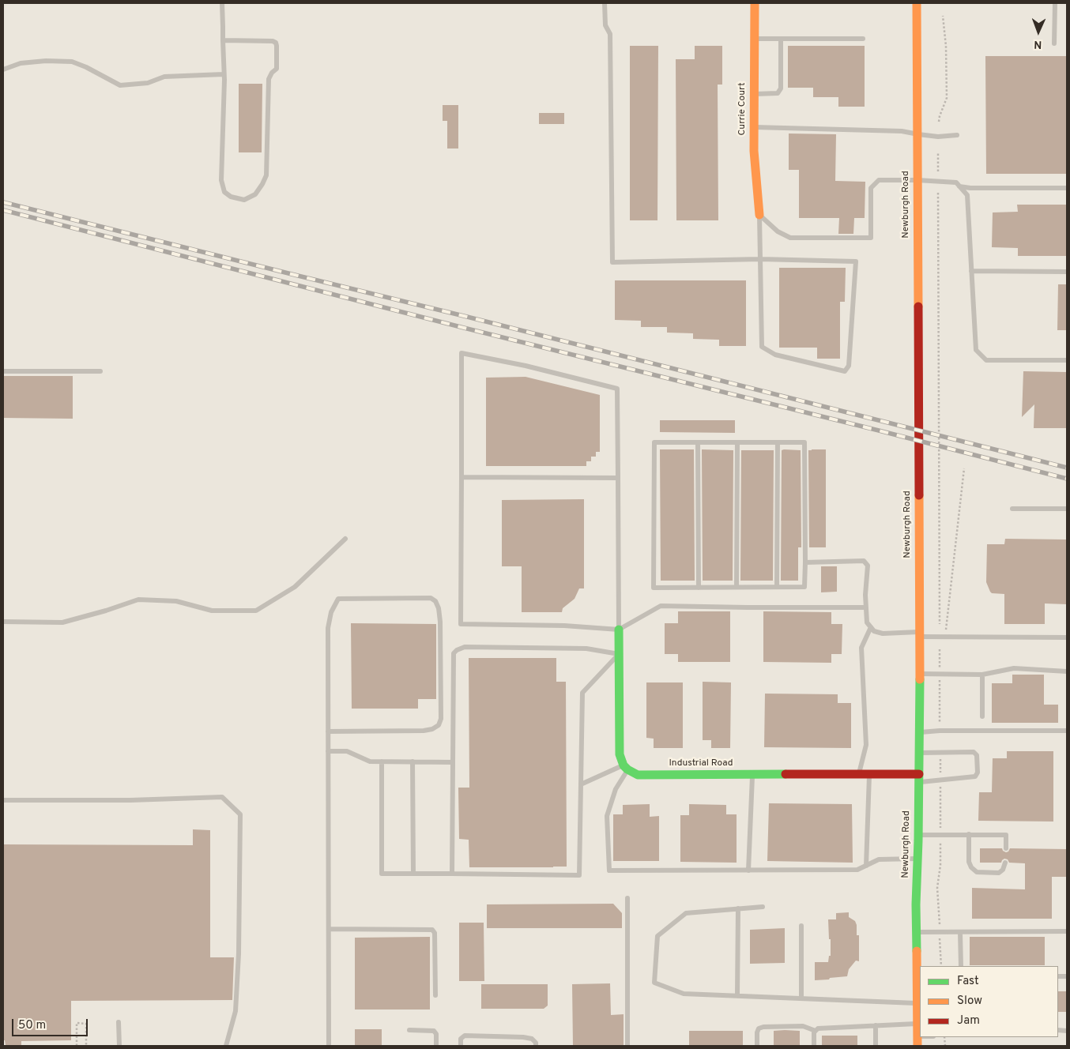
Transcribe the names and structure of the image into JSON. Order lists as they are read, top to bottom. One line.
{"streets":{"main road":["Currie Court","Newburgh Road","Industrial Road"]},"crossings":[["Newburgh Road","Industrial Road"]],"legend":["Fast","Slow","Jam"],"scale_bar":"50 m","north":"bottom"}
